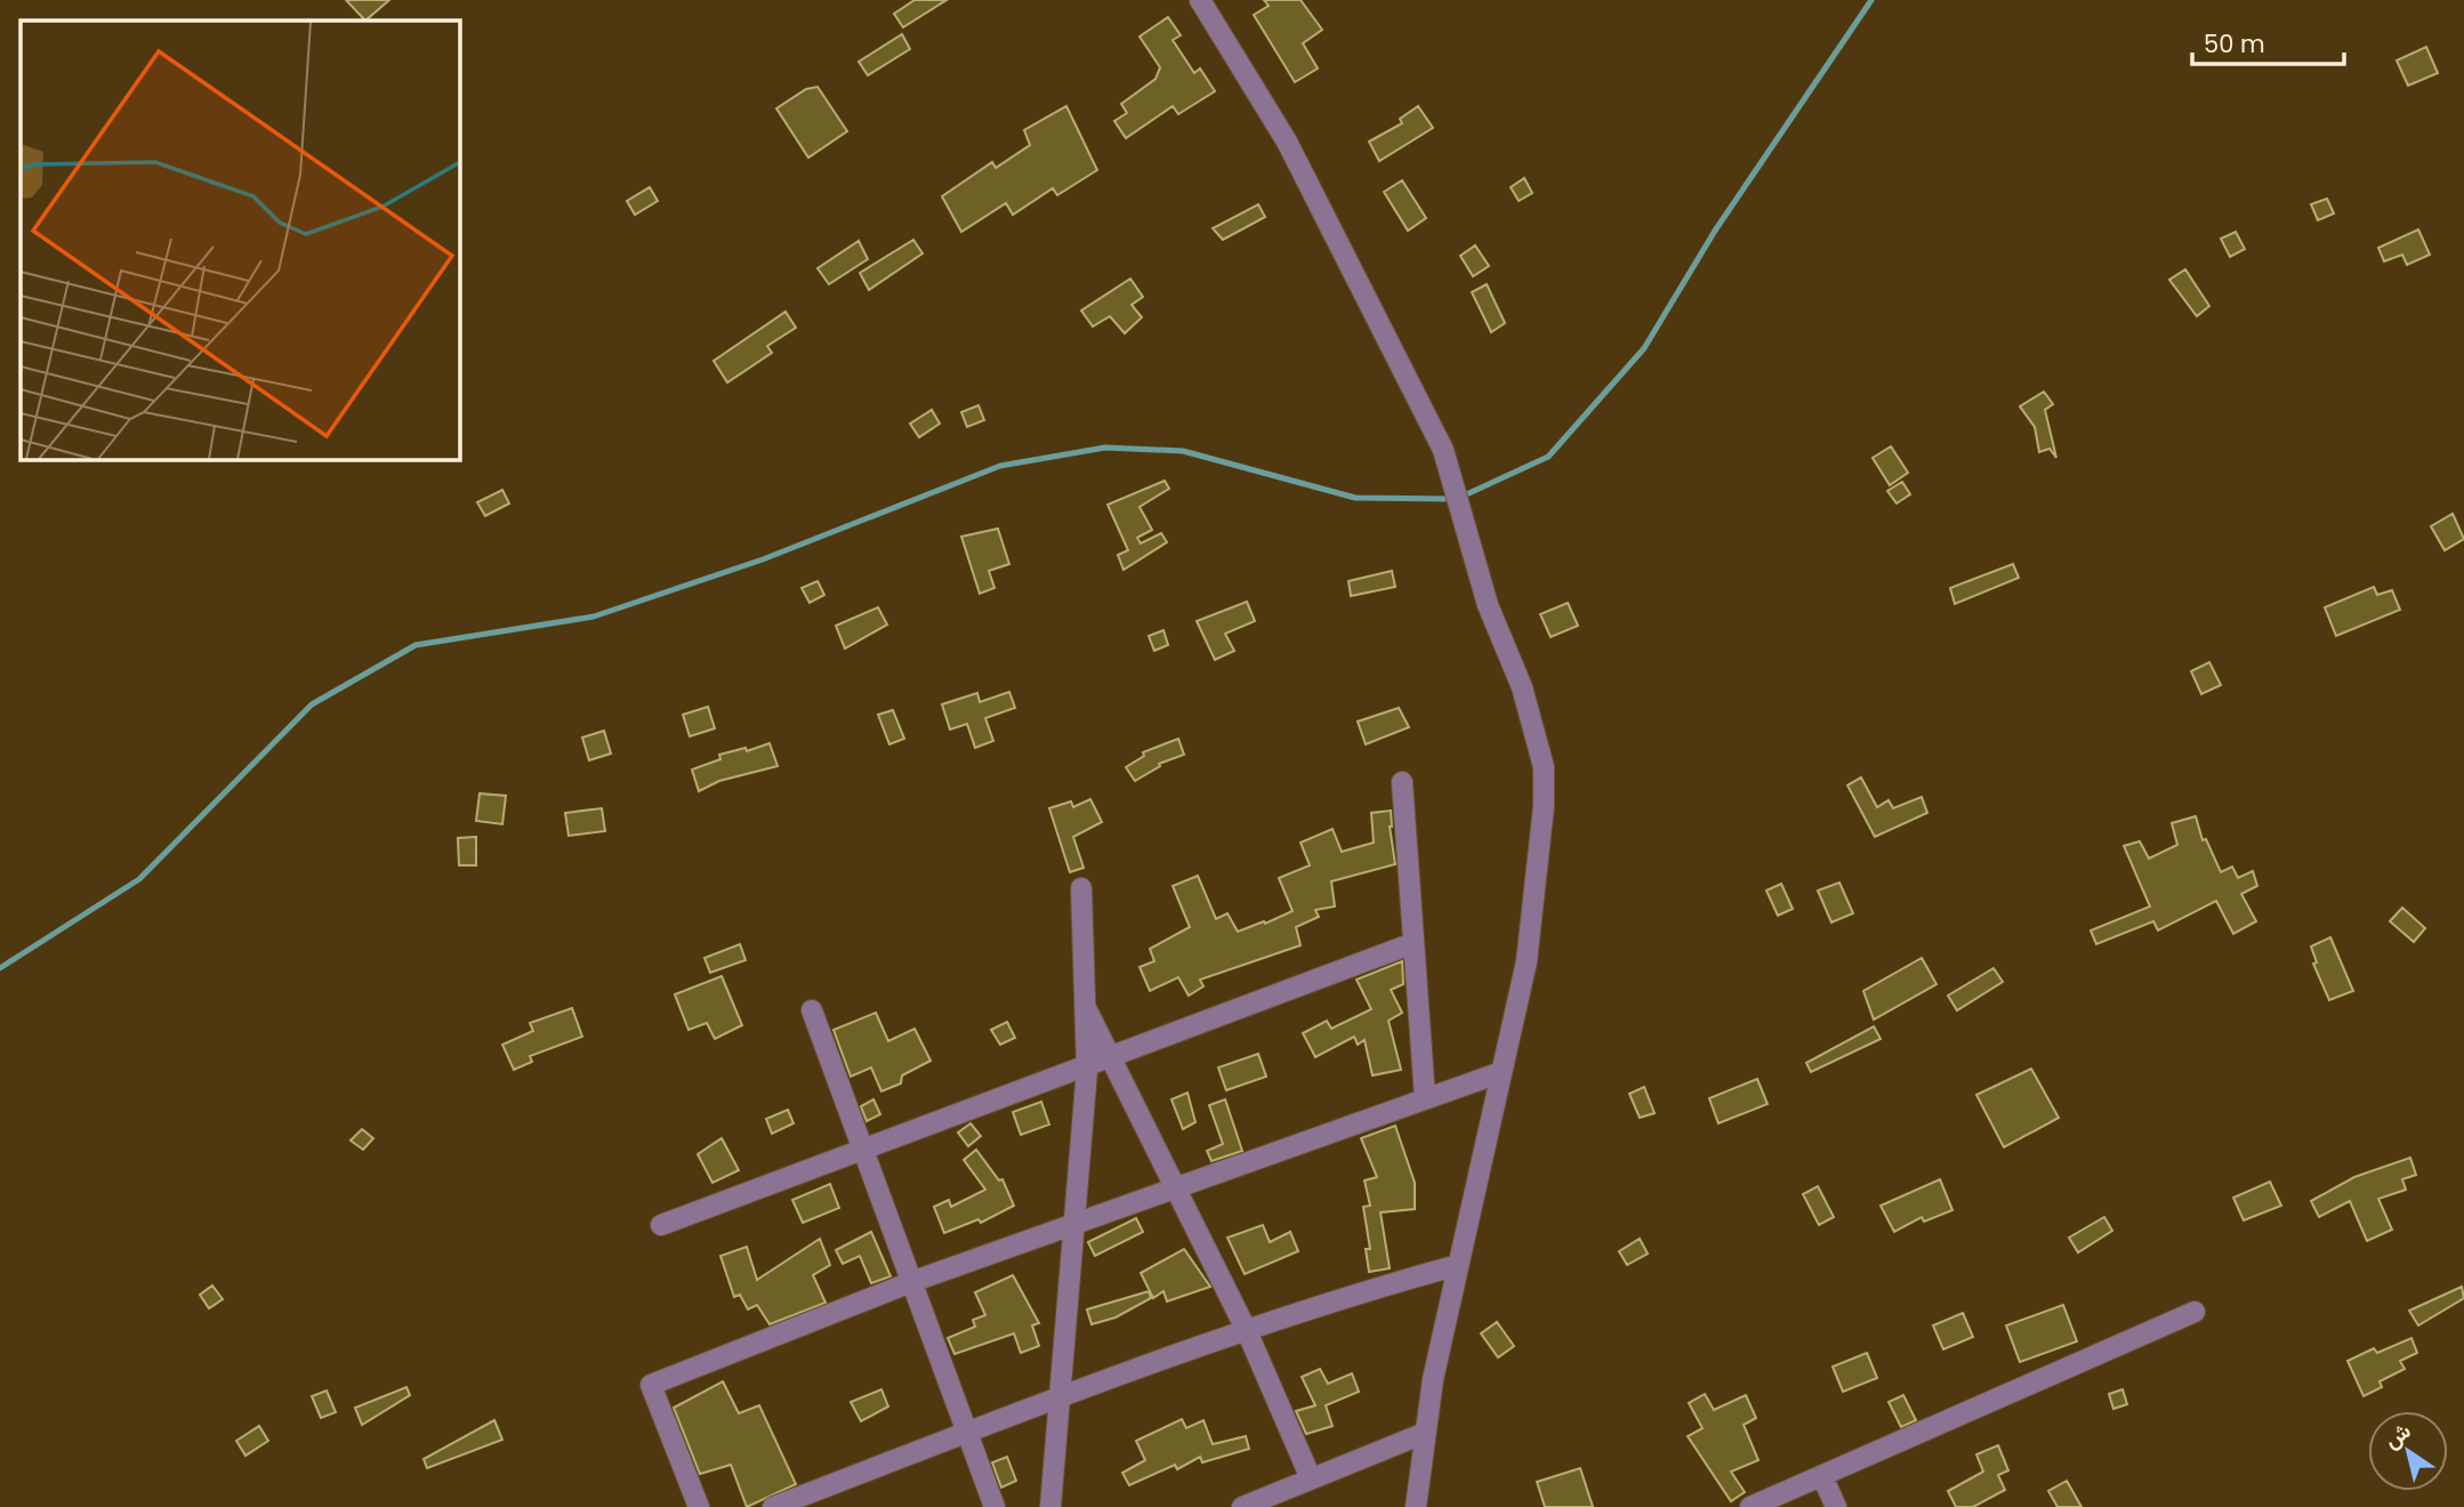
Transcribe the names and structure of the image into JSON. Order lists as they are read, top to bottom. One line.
{"scale_bar":"50 m","north":"top left"}
